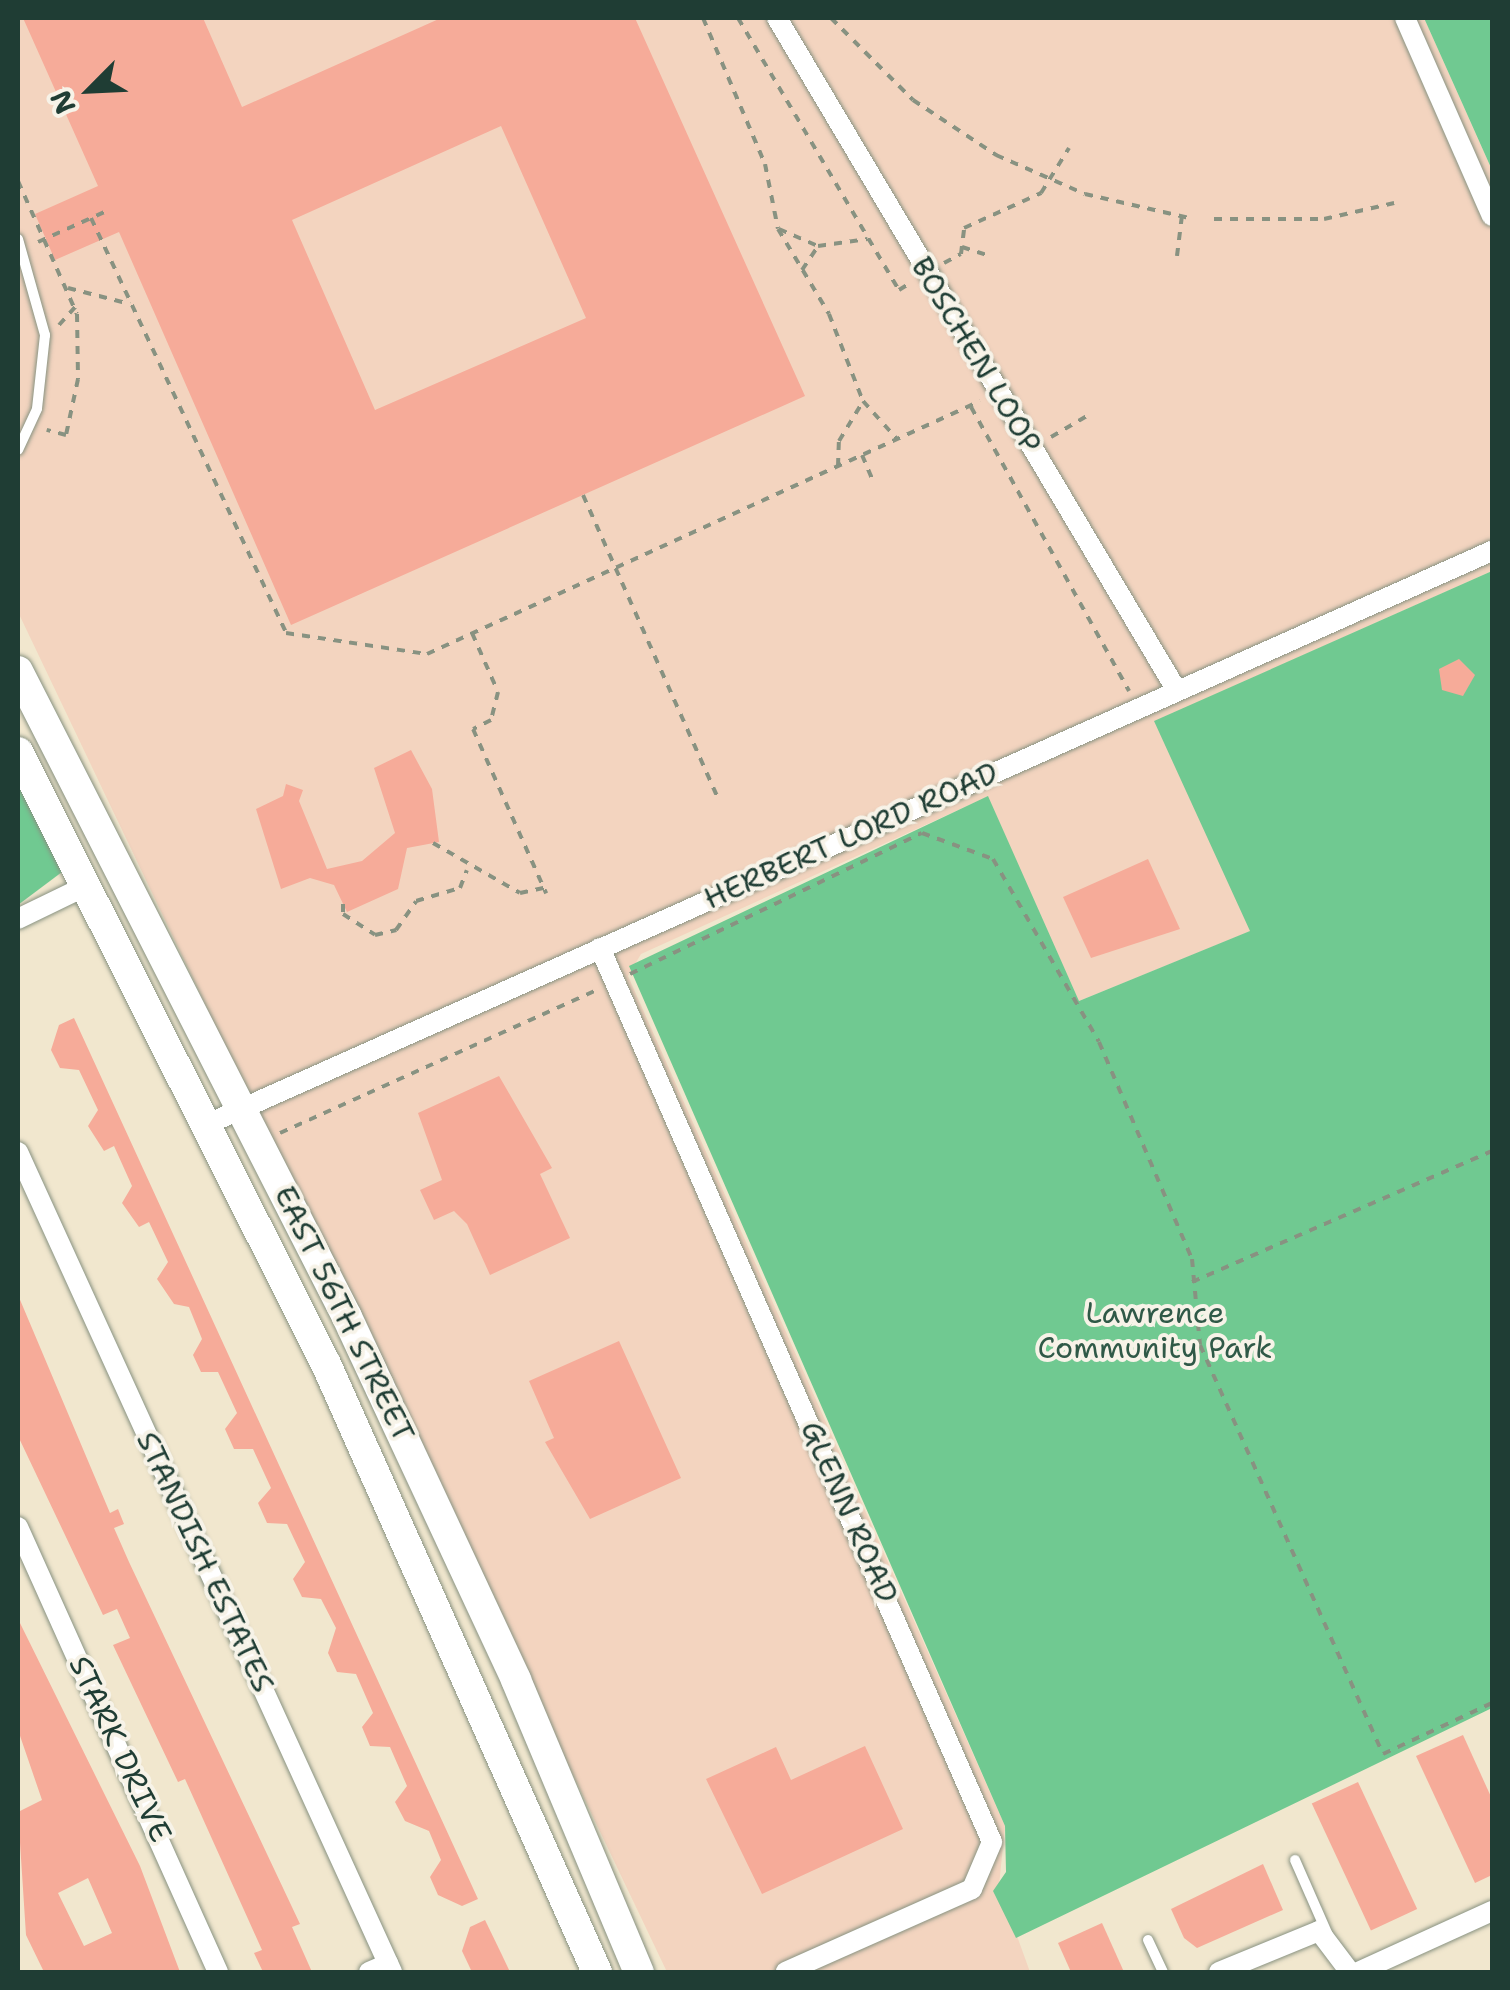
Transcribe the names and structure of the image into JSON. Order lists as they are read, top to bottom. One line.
{"streets":{"main road":["EAST 56TH STREET"],"street":["BOSCHEN LOOP","HERBERT LORD ROAD","GLENN ROAD","STANDISH ESTATES","STARK DRIVE"]},"crossings":[["BOSCHEN LOOP","HERBERT LORD ROAD"],["HERBERT LORD ROAD","EAST 56TH STREET"],["HERBERT LORD ROAD","GLENN ROAD"]],"parks":["Lawrence Community Park"],"north":"bottom left"}
